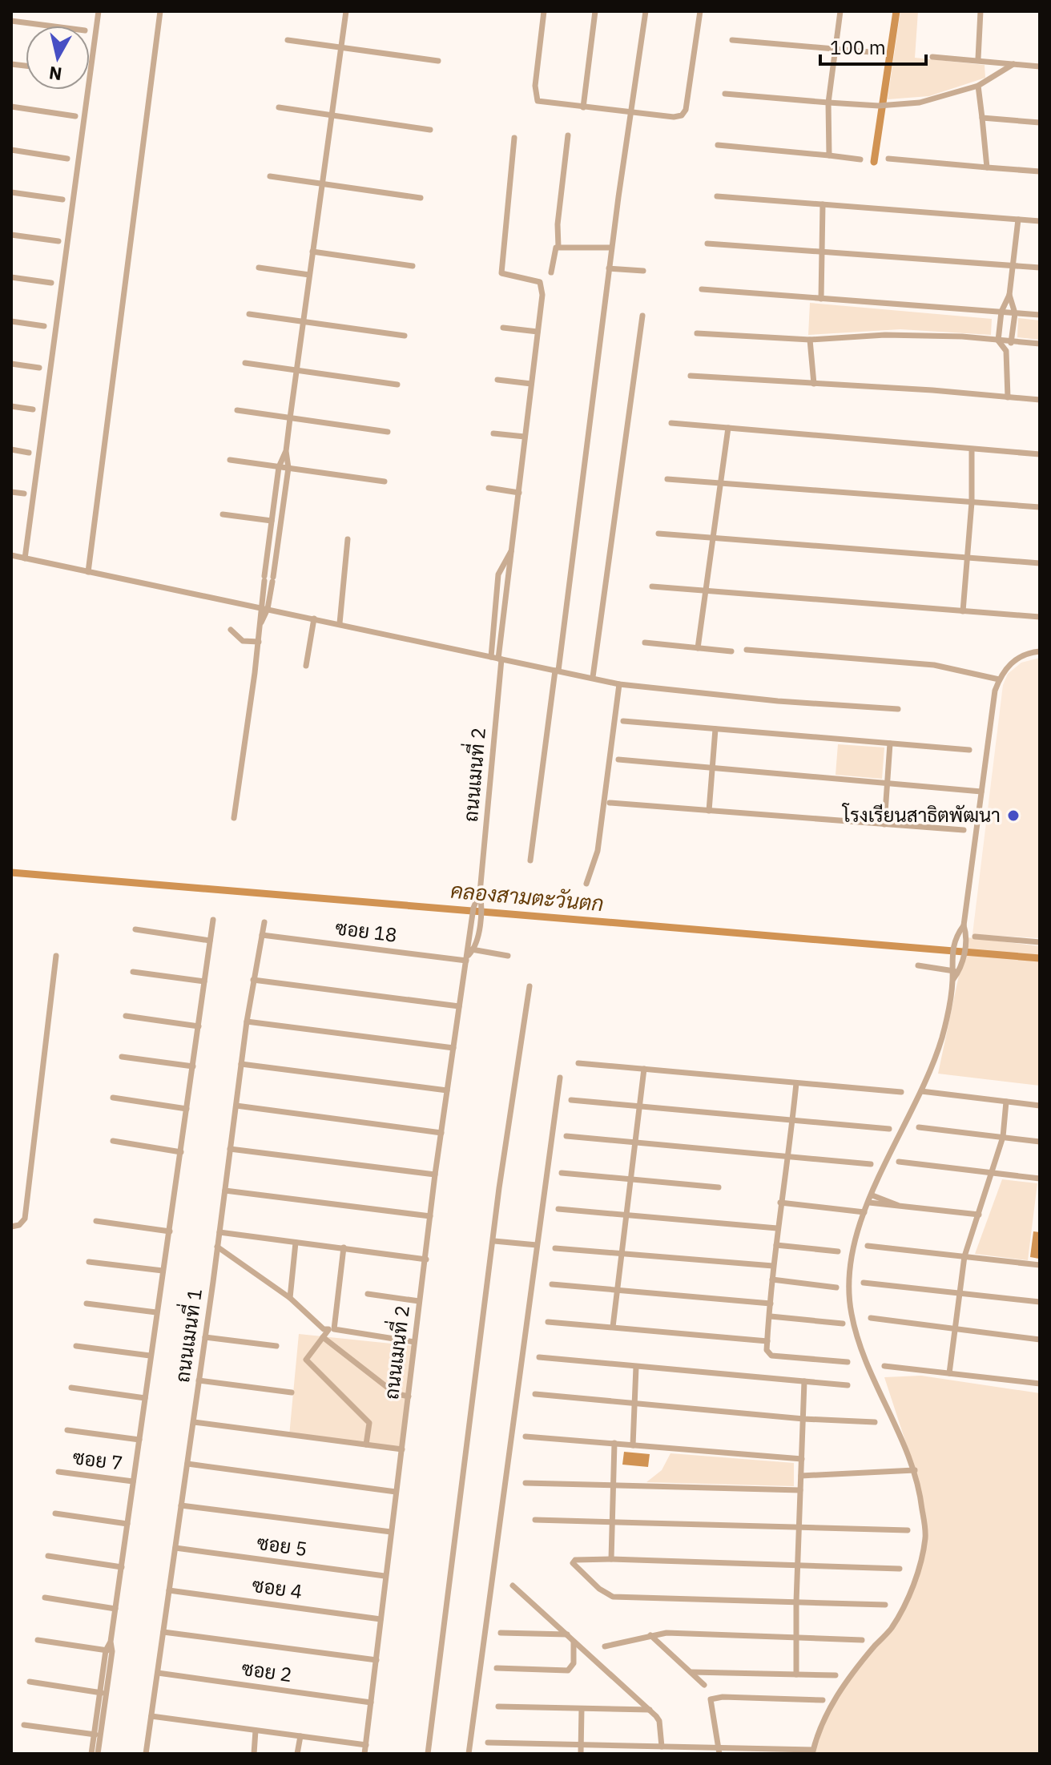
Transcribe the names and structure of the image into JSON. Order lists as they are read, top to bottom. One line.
{"streets":{"street":["ถนนเมนที่ 2","ซอย 18","ถนนเมนที่ 1","ซอย 7","ซอย 5","ซอย 4","ซอย 2"]},"crossings":[["ถนนเมนที่ 2","ซอย 18"],["ถนนเมนที่ 2","ซอย 5"],["ถนนเมนที่ 2","ซอย 4"],["ถนนเมนที่ 2","ซอย 2"],["ซอย 18","ถนนเมนที่ 1"],["ถนนเมนที่ 1","ซอย 5"],["ถนนเมนที่ 1","ซอย 4"],["ถนนเมนที่ 1","ซอย 2"]],"water":["คลองสามตะวันตก"],"places":["โรงเรียนสาธิตพัฒนา"],"scale_bar":"100 m","north":"bottom"}
